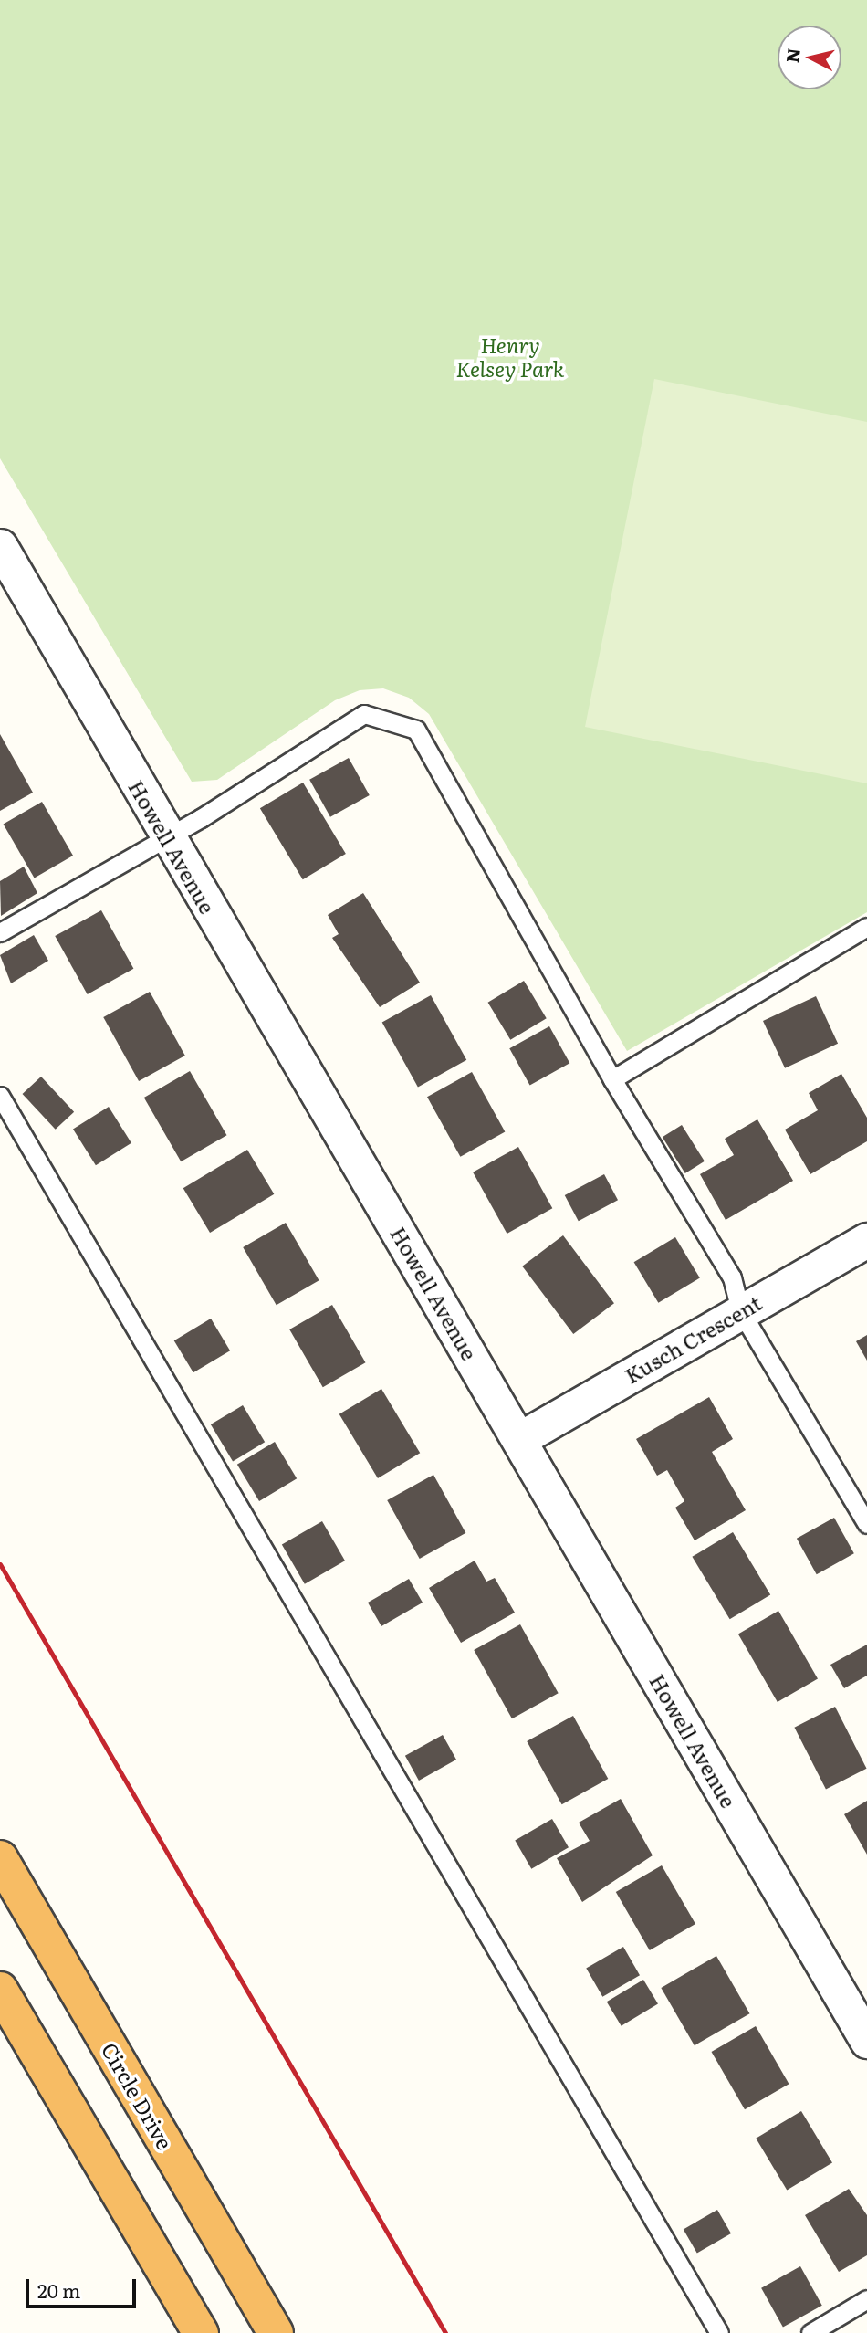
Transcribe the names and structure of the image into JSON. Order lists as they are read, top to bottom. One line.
{"streets":{"highway":["Circle Drive"],"street":["Howell Avenue","Kusch Crescent"]},"crossings":[["Howell Avenue","Kusch Crescent"]],"parks":["Henry Kelsey Park"],"scale_bar":"20 m","north":"left"}
